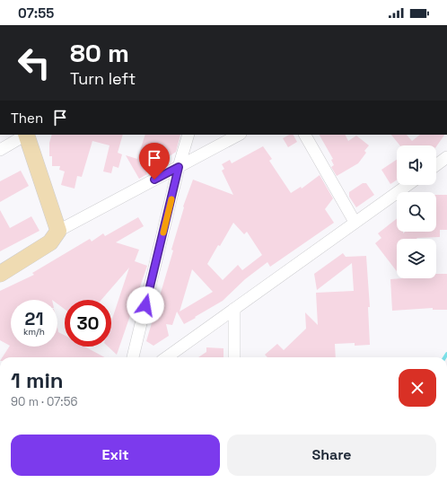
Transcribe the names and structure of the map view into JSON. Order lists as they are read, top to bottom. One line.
{"page":{"status":"07:55","turn":["80 m","Turn left"],"then":"Then","speed":"21 km/h","limit":"30","heading":["1 min","90 m · 07:56"],"buttons":["Exit","Share"]}}
